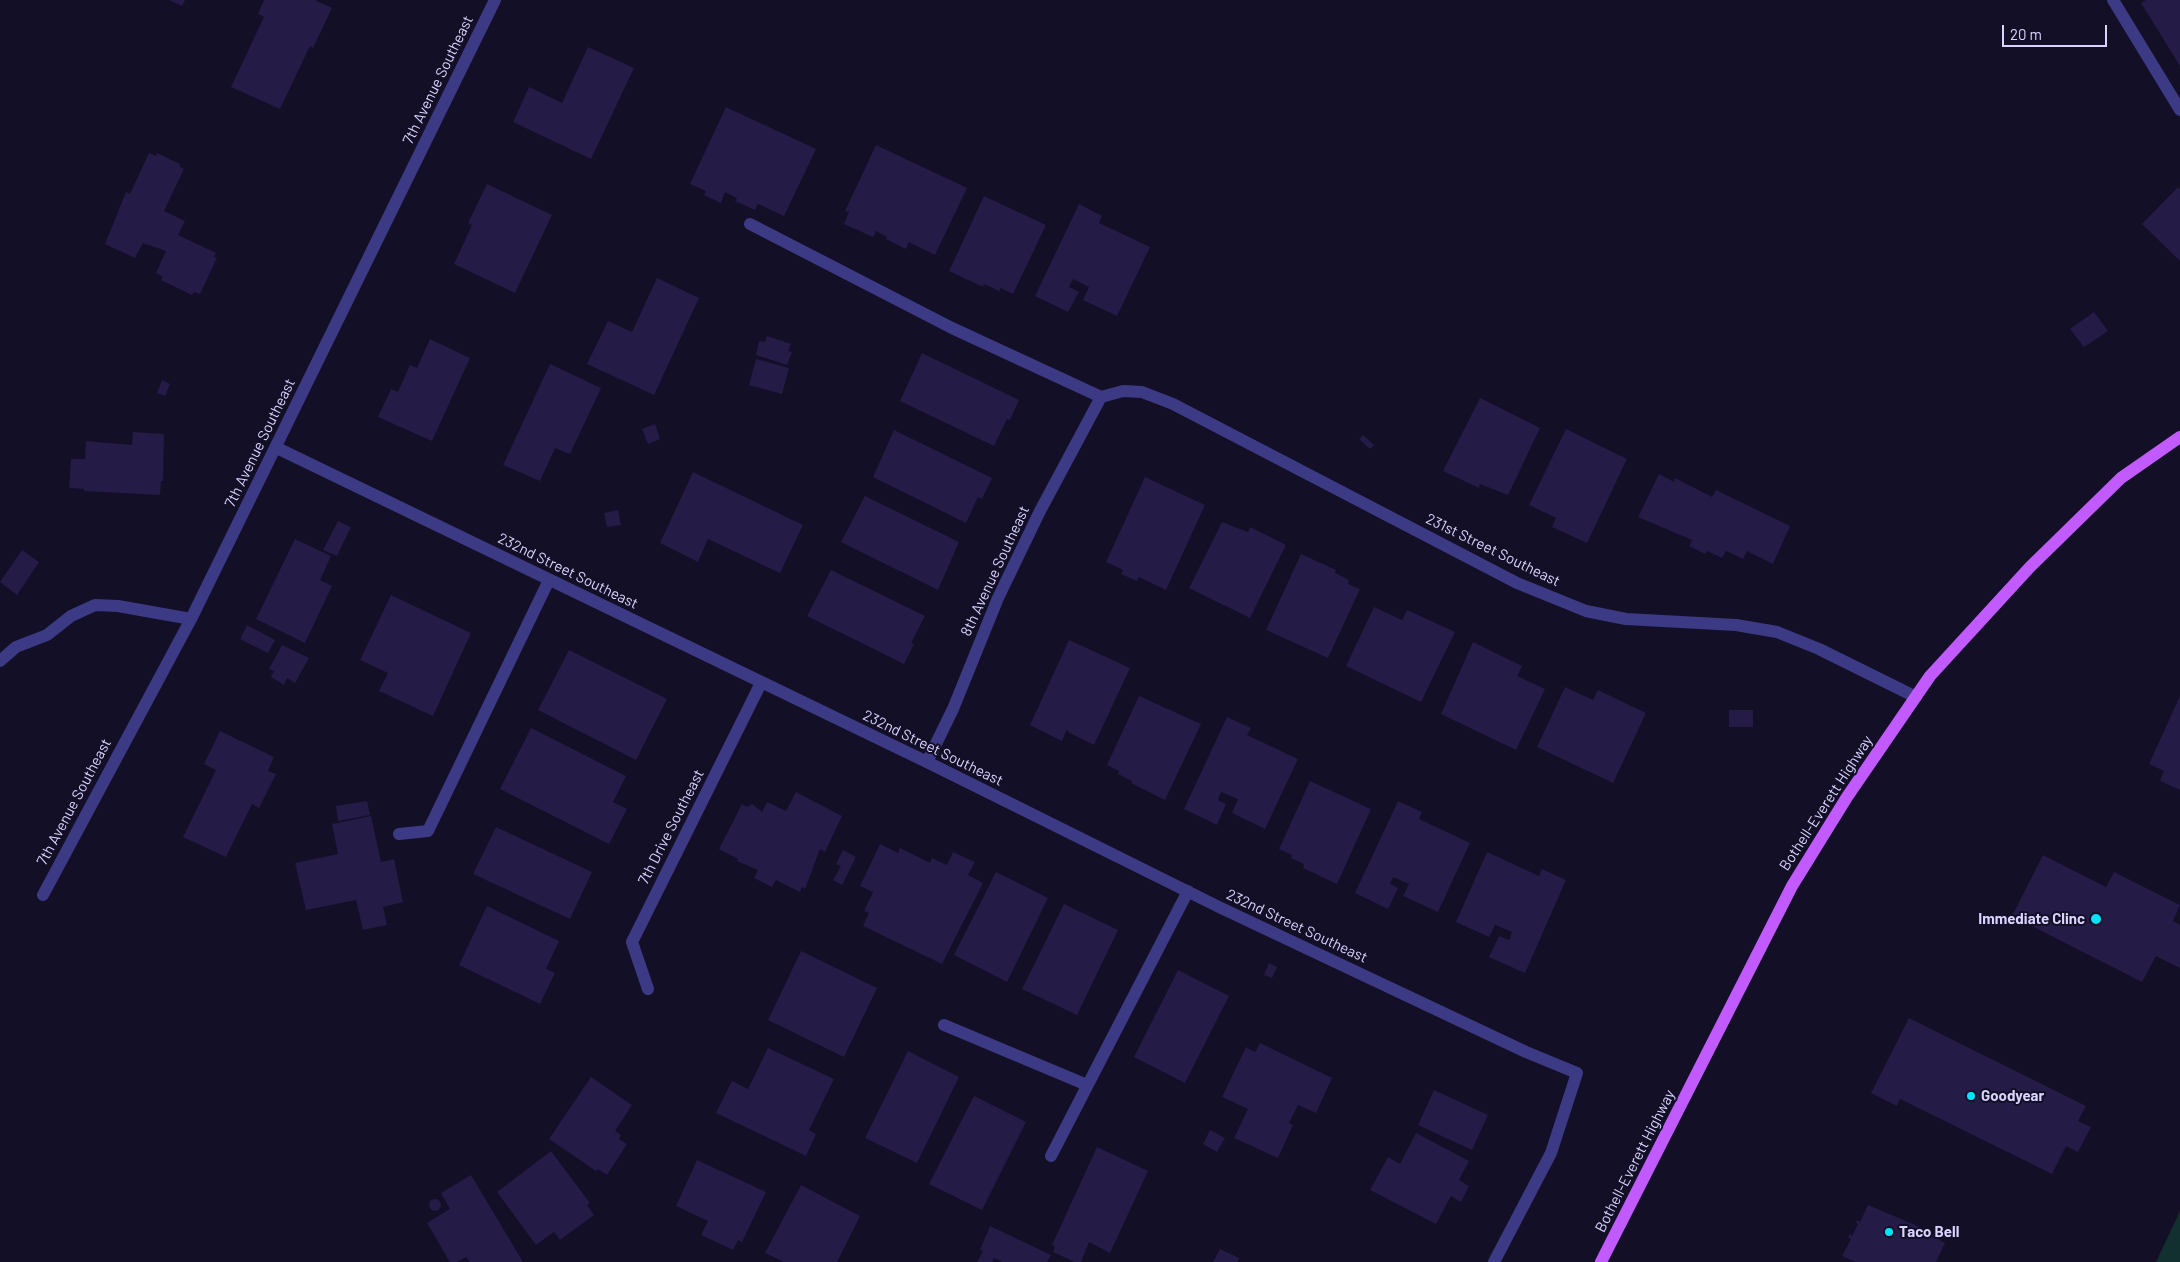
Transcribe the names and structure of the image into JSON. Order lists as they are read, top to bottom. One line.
{"streets":{"main road":["Bothell-Everett Highway"],"street":["7th Avenue Southeast","231st Street Southeast","232nd Street Southeast","8th Avenue Southeast","7th Drive Southeast"]},"crossings":[["7th Avenue Southeast","232nd Street Southeast"],["231st Street Southeast","8th Avenue Southeast"],["231st Street Southeast","Bothell-Everett Highway"],["232nd Street Southeast","8th Avenue Southeast"],["232nd Street Southeast","7th Drive Southeast"]],"places":["Immediate Clinc","Goodyear","Taco Bell"],"scale_bar":"20 m"}
